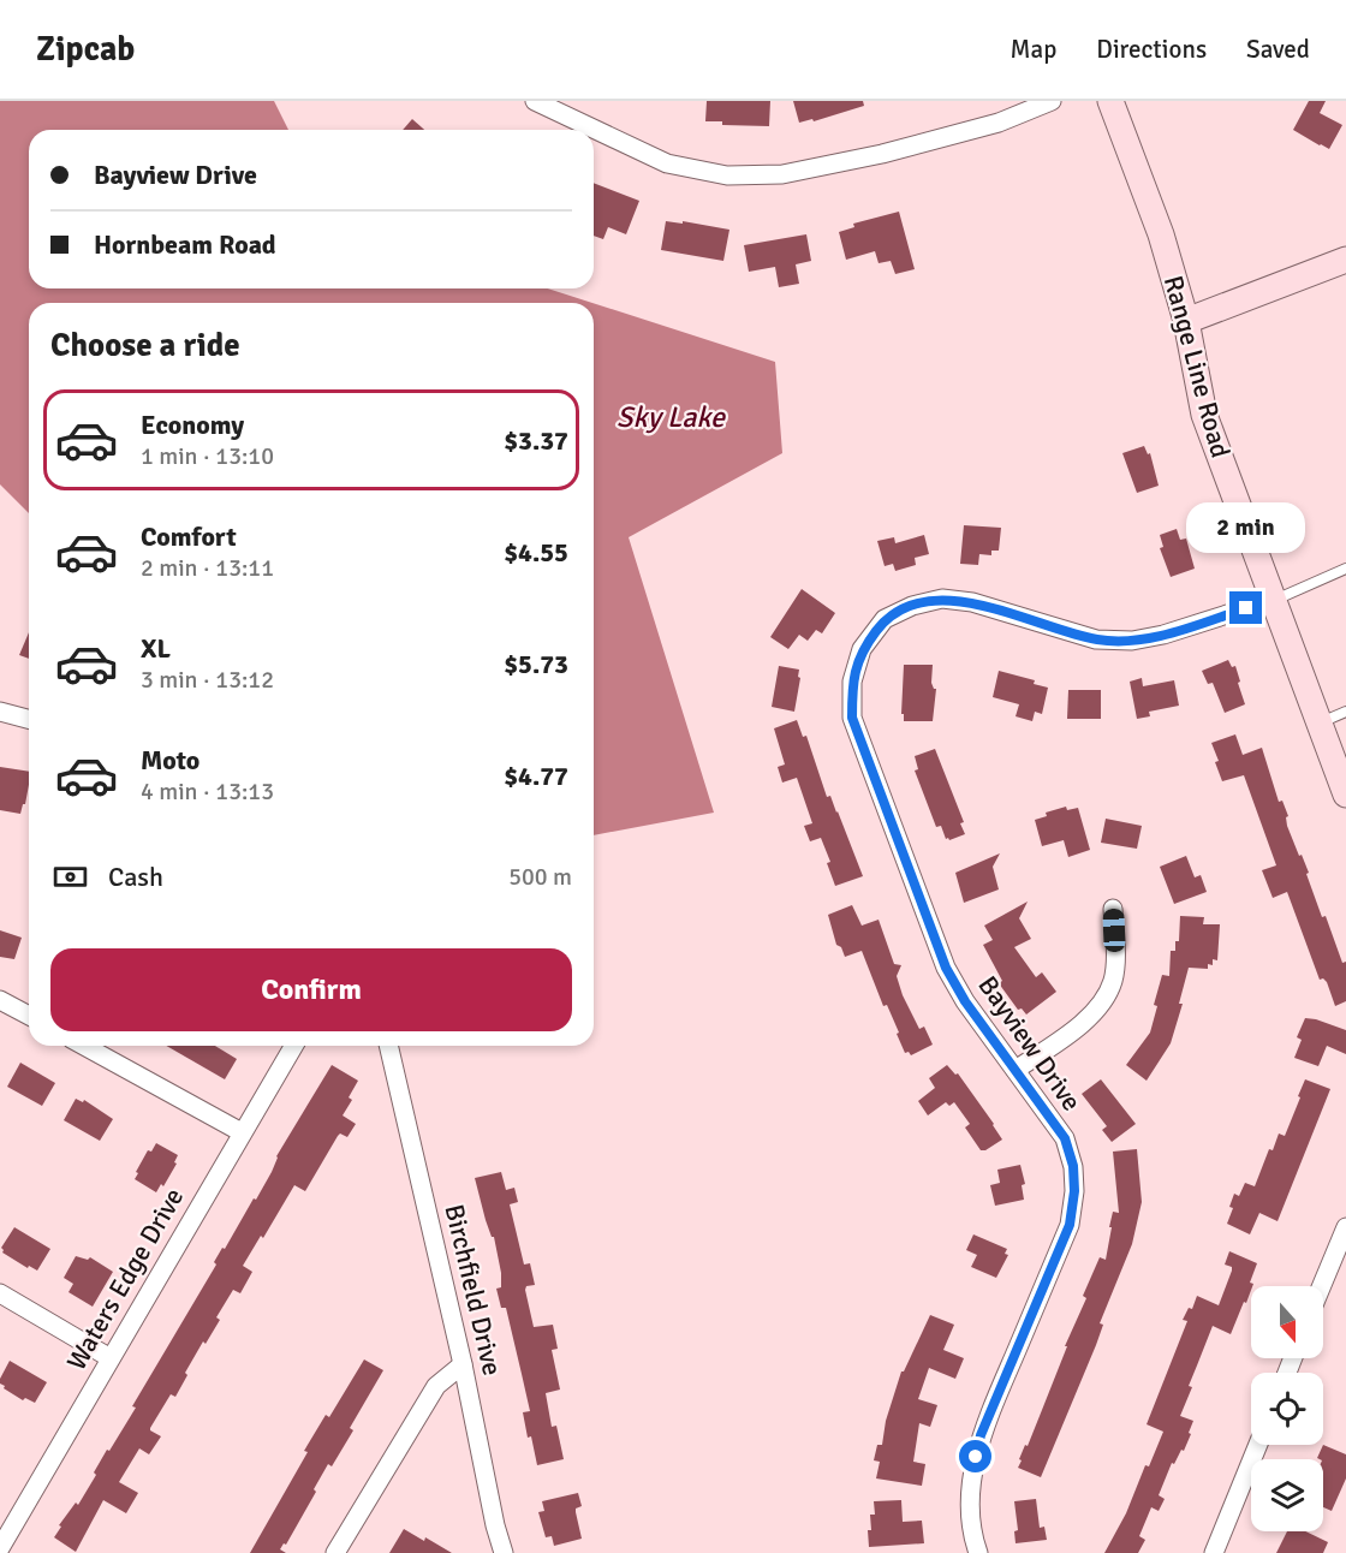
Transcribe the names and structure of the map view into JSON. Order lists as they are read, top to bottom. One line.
{"streets":{"main road":["Range Line Road"],"street":["Bayview Drive","Waters Edge Drive","Birchfield Drive"]},"crossings":[["Range Line Road","Bayview Drive"]],"water":["Sky Lake"],"north":"bottom","page":{"header":"Zipcab","nav":["Map","Directions","Saved"],"banner":["Bayview Drive","Hornbeam Road"],"heading":"Choose a ride","list":[{"name":"Economy","note":"1 min · 13:10","value":"$3.37"},{"name":"Comfort","note":"2 min · 13:11","value":"$4.55"},{"name":"XL","note":"3 min · 13:12","value":"$5.73"},{"name":"Moto","note":"4 min · 13:13","value":"$4.77"}],"bubble":"2 min","pay":["Cash","500 m"],"buttons":"Confirm"}}
